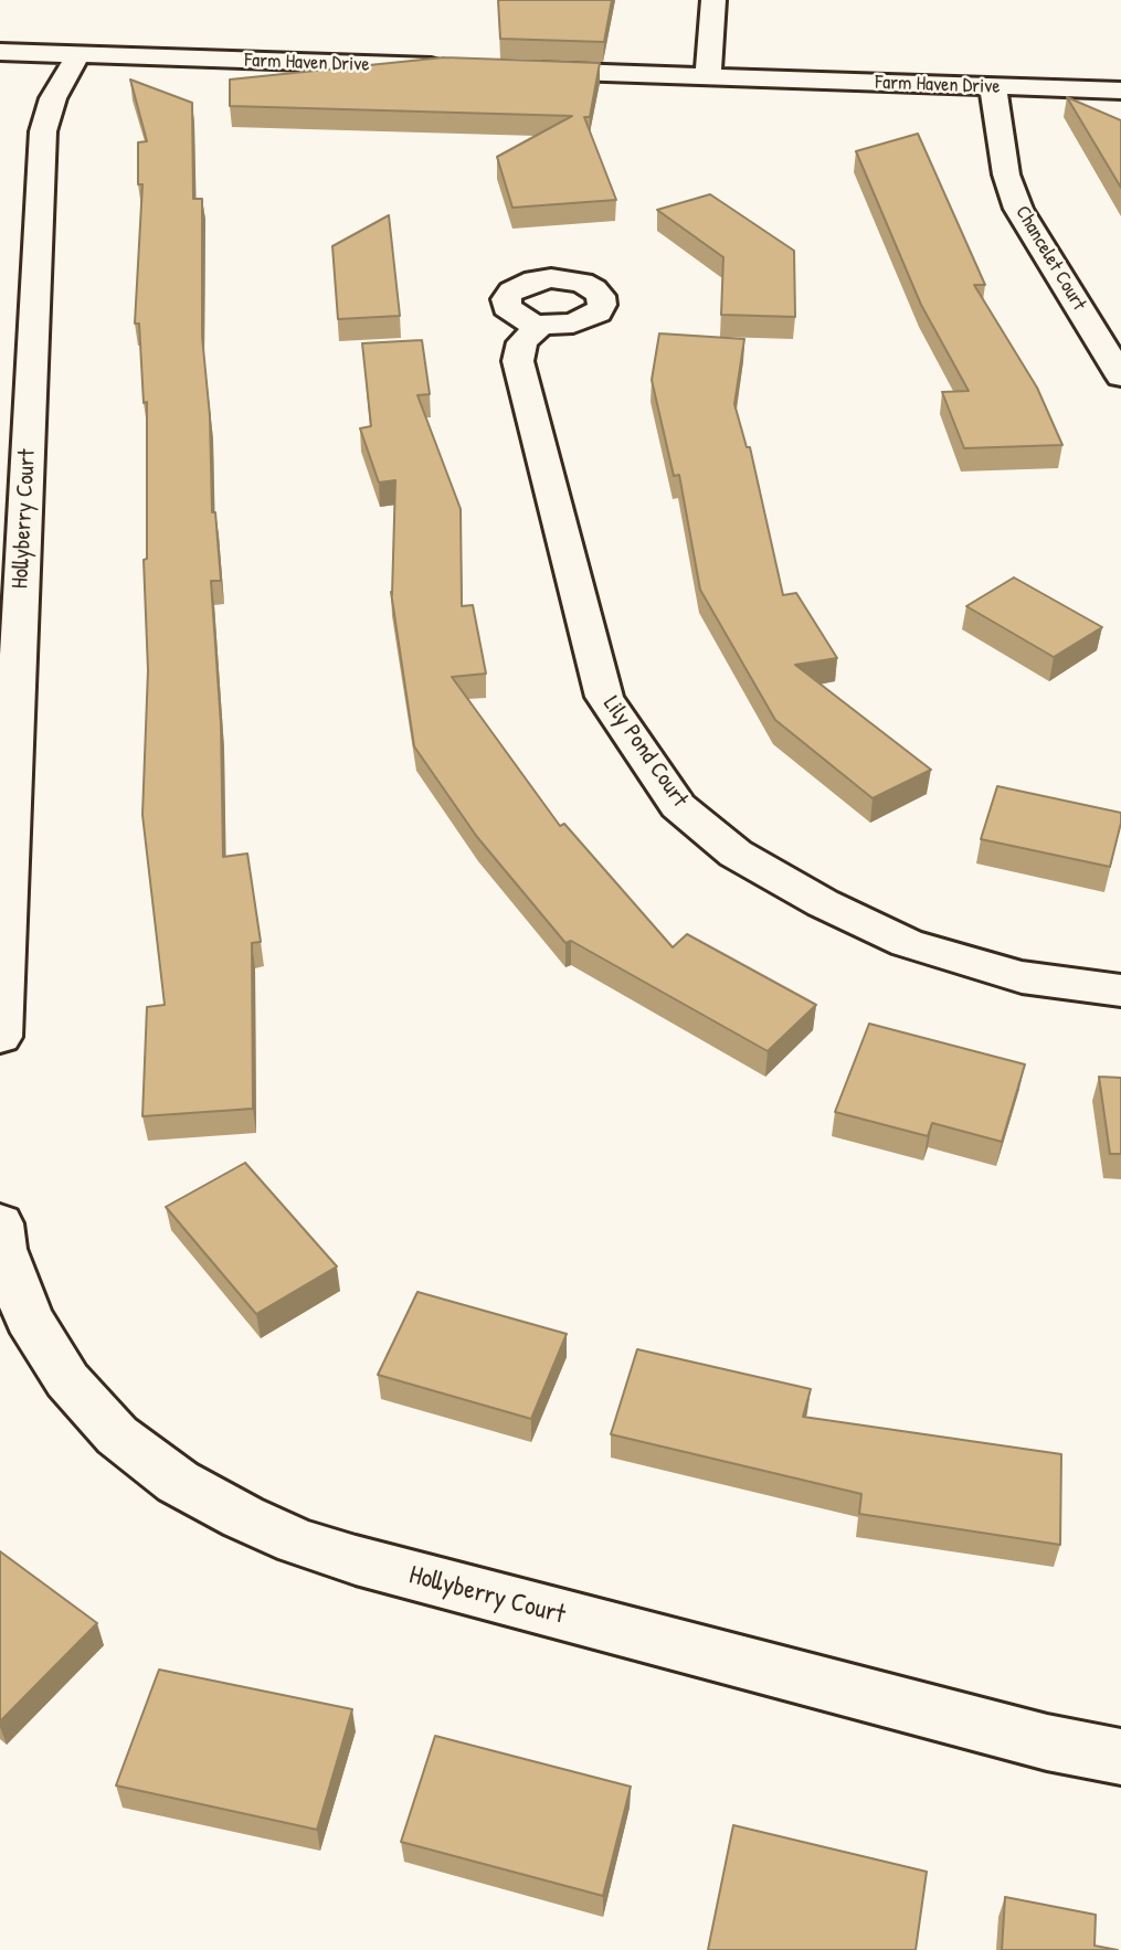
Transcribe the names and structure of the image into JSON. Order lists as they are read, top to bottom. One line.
{"streets":{"street":["Farm Haven Drive","Chancelet Court","Hollyberry Court","Lily Pond Court"]},"crossings":[["Farm Haven Drive","Chancelet Court"],["Farm Haven Drive","Hollyberry Court"]]}
